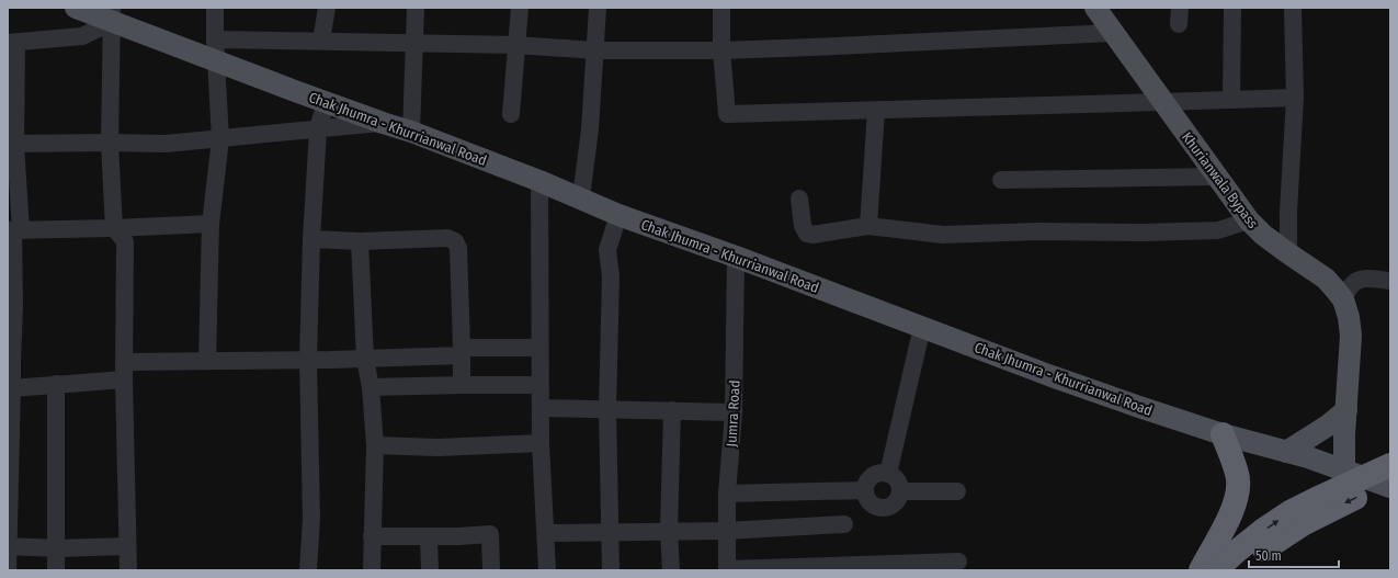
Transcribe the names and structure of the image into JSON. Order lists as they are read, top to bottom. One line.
{"streets":{"main road":["Chak Jhumra - Khurrianwal Road","Khurianwala Bypass"],"street":["Jumra Road"]},"crossings":[["Chak Jhumra - Khurrianwal Road","Khurianwala Bypass"],["Chak Jhumra - Khurrianwal Road","Jumra Road"]],"scale_bar":"50 m"}
